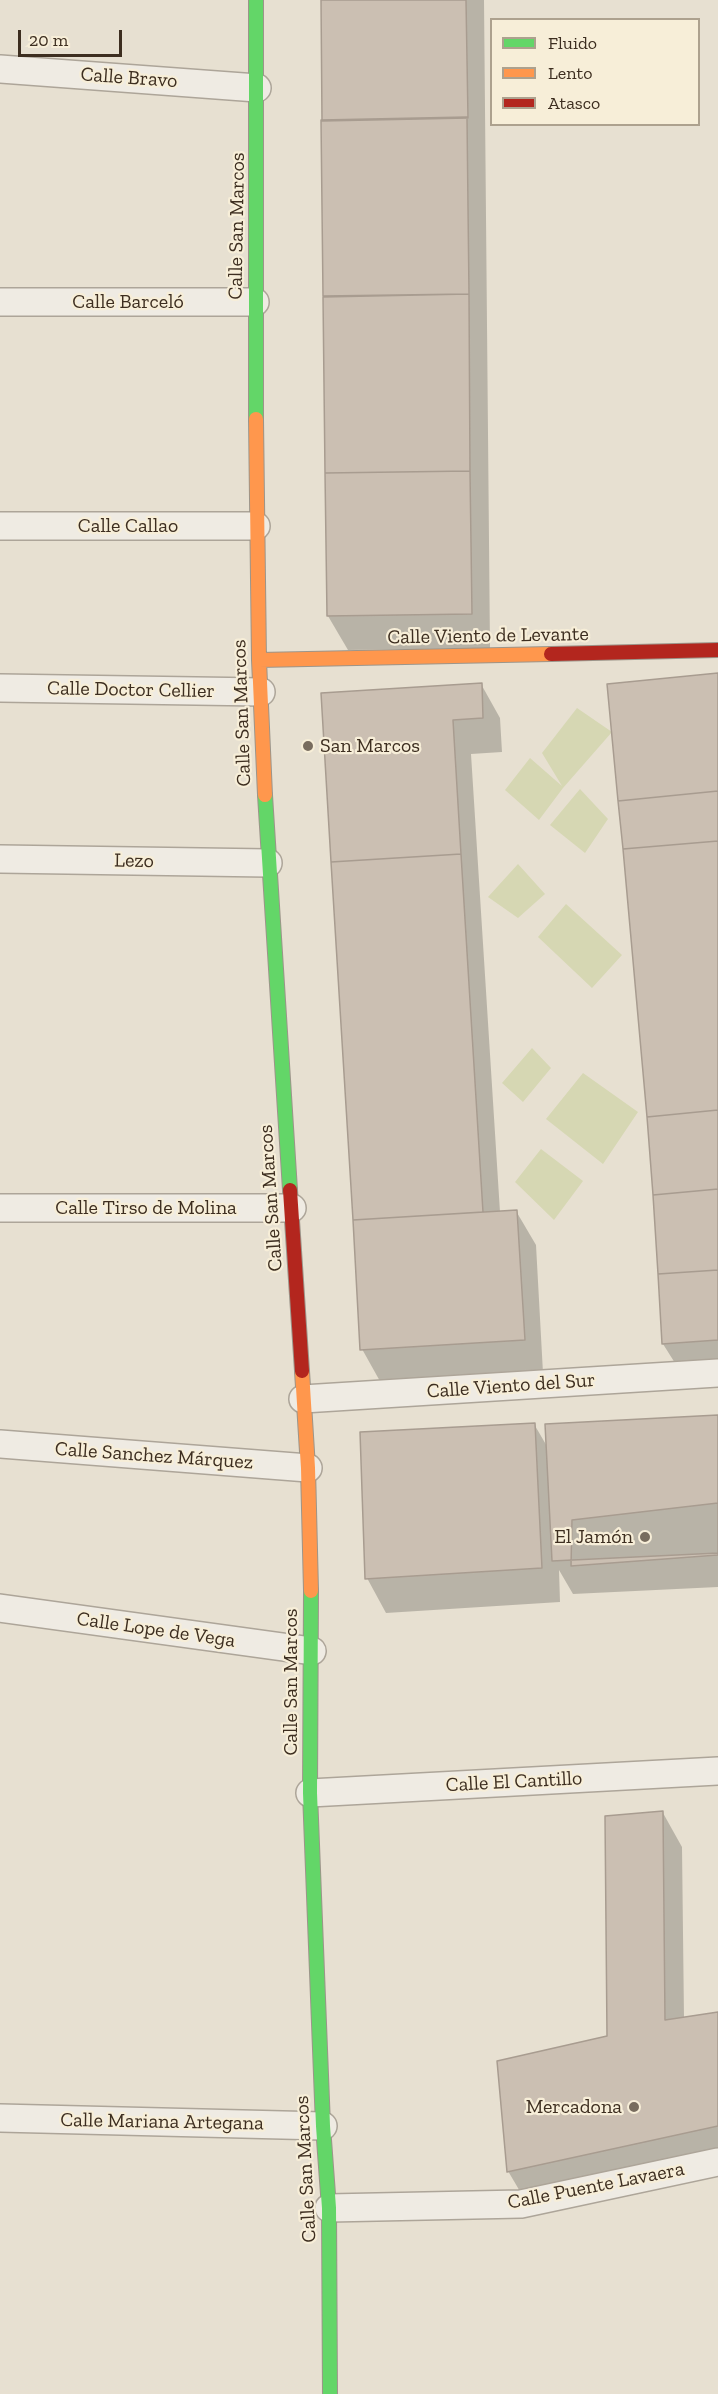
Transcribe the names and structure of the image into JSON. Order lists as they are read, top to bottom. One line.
{"streets":{"street":["Calle Bravo","Calle San Marcos","Calle Barceló","Calle Callao","Calle Viento de Levante","Calle Doctor Cellier","Lezo","Calle Tirso de Molina","Calle Viento del Sur","Calle Sanchez Márquez","Calle Lope de Vega","Calle El Cantillo","Calle Mariana Artegana","Calle Puente Lavaera"]},"crossings":[["Calle Bravo","Calle San Marcos"],["Calle San Marcos","Calle Barceló"],["Calle San Marcos","Calle Callao"],["Calle San Marcos","Calle Viento de Levante"],["Calle San Marcos","Calle Doctor Cellier"],["Calle San Marcos","Lezo"],["Calle San Marcos","Calle Tirso de Molina"],["Calle San Marcos","Calle Viento del Sur"],["Calle San Marcos","Calle Sanchez Márquez"],["Calle San Marcos","Calle Lope de Vega"],["Calle San Marcos","Calle El Cantillo"],["Calle San Marcos","Calle Mariana Artegana"],["Calle San Marcos","Calle Puente Lavaera"]],"places":["San Marcos","El Jamón","Mercadona"],"legend":["Fluido","Lento","Atasco"],"scale_bar":"20 m"}
